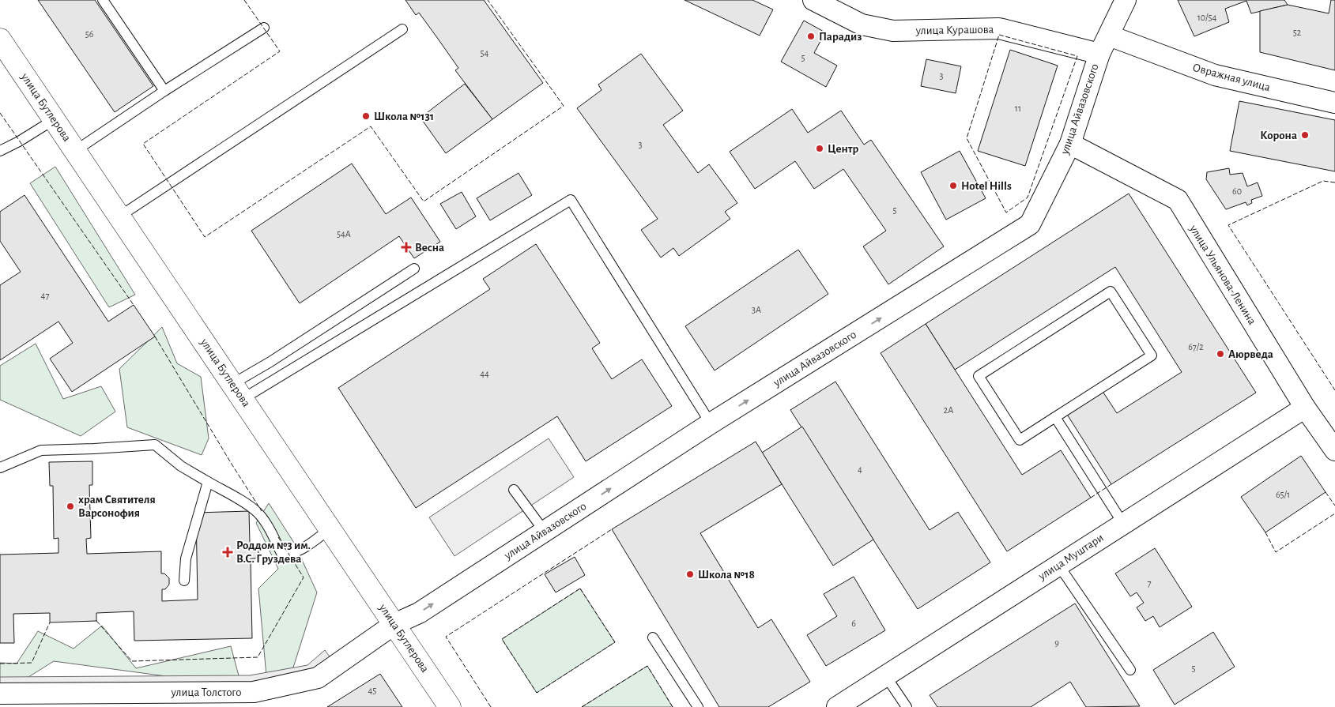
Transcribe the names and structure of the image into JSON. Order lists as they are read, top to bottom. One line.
{"streets":{"main road":["улица Бутлерова"],"street":["улица Курашова","Овражная улица","улица Айвазовского","улица Ульянова-Ленина","улица Муштари","улица Толстого"]},"crossings":[["улица Курашова","улица Айвазовского"],["Овражная улица","улица Айвазовского"],["улица Бутлерова","улица Айвазовского"],["улица Бутлерова","улица Толстого"],["улица Айвазовского","улица Ульянова-Ленина"],["улица Айвазовского","улица Толстого"],["улица Ульянова-Ленина","улица Муштари"]],"one_way":["улица Айвазовского"],"places":{"other":["Парадиз","Школа №131","Корона","Центр","Hotel Hills","Аюрведа","храм Святителя Варсонофия","Школа №18"],"health":["Весна","Роддом №3 им. В.С. Груздева"]},"house_numbers":["10/54","52","56","54","5","3","11","3","60","5","54А","47","3А","67/2","44","2А","4","65/1","7","6","9","5","45"]}
